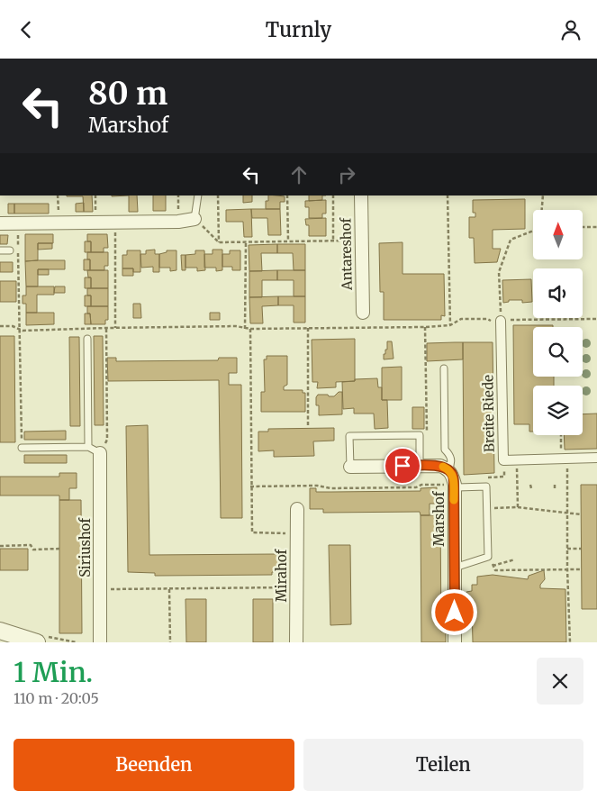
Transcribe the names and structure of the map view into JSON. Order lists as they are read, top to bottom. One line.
{"streets":{"street":["Antareshof","Breite Riede","Marshof","Siriushof","Mirahof"]},"north":"top","page":{"header":"Turnly","turn":["80 m","Marshof"],"heading":["1 Min.","110 m · 20:05"],"buttons":["Beenden","Teilen"]}}
